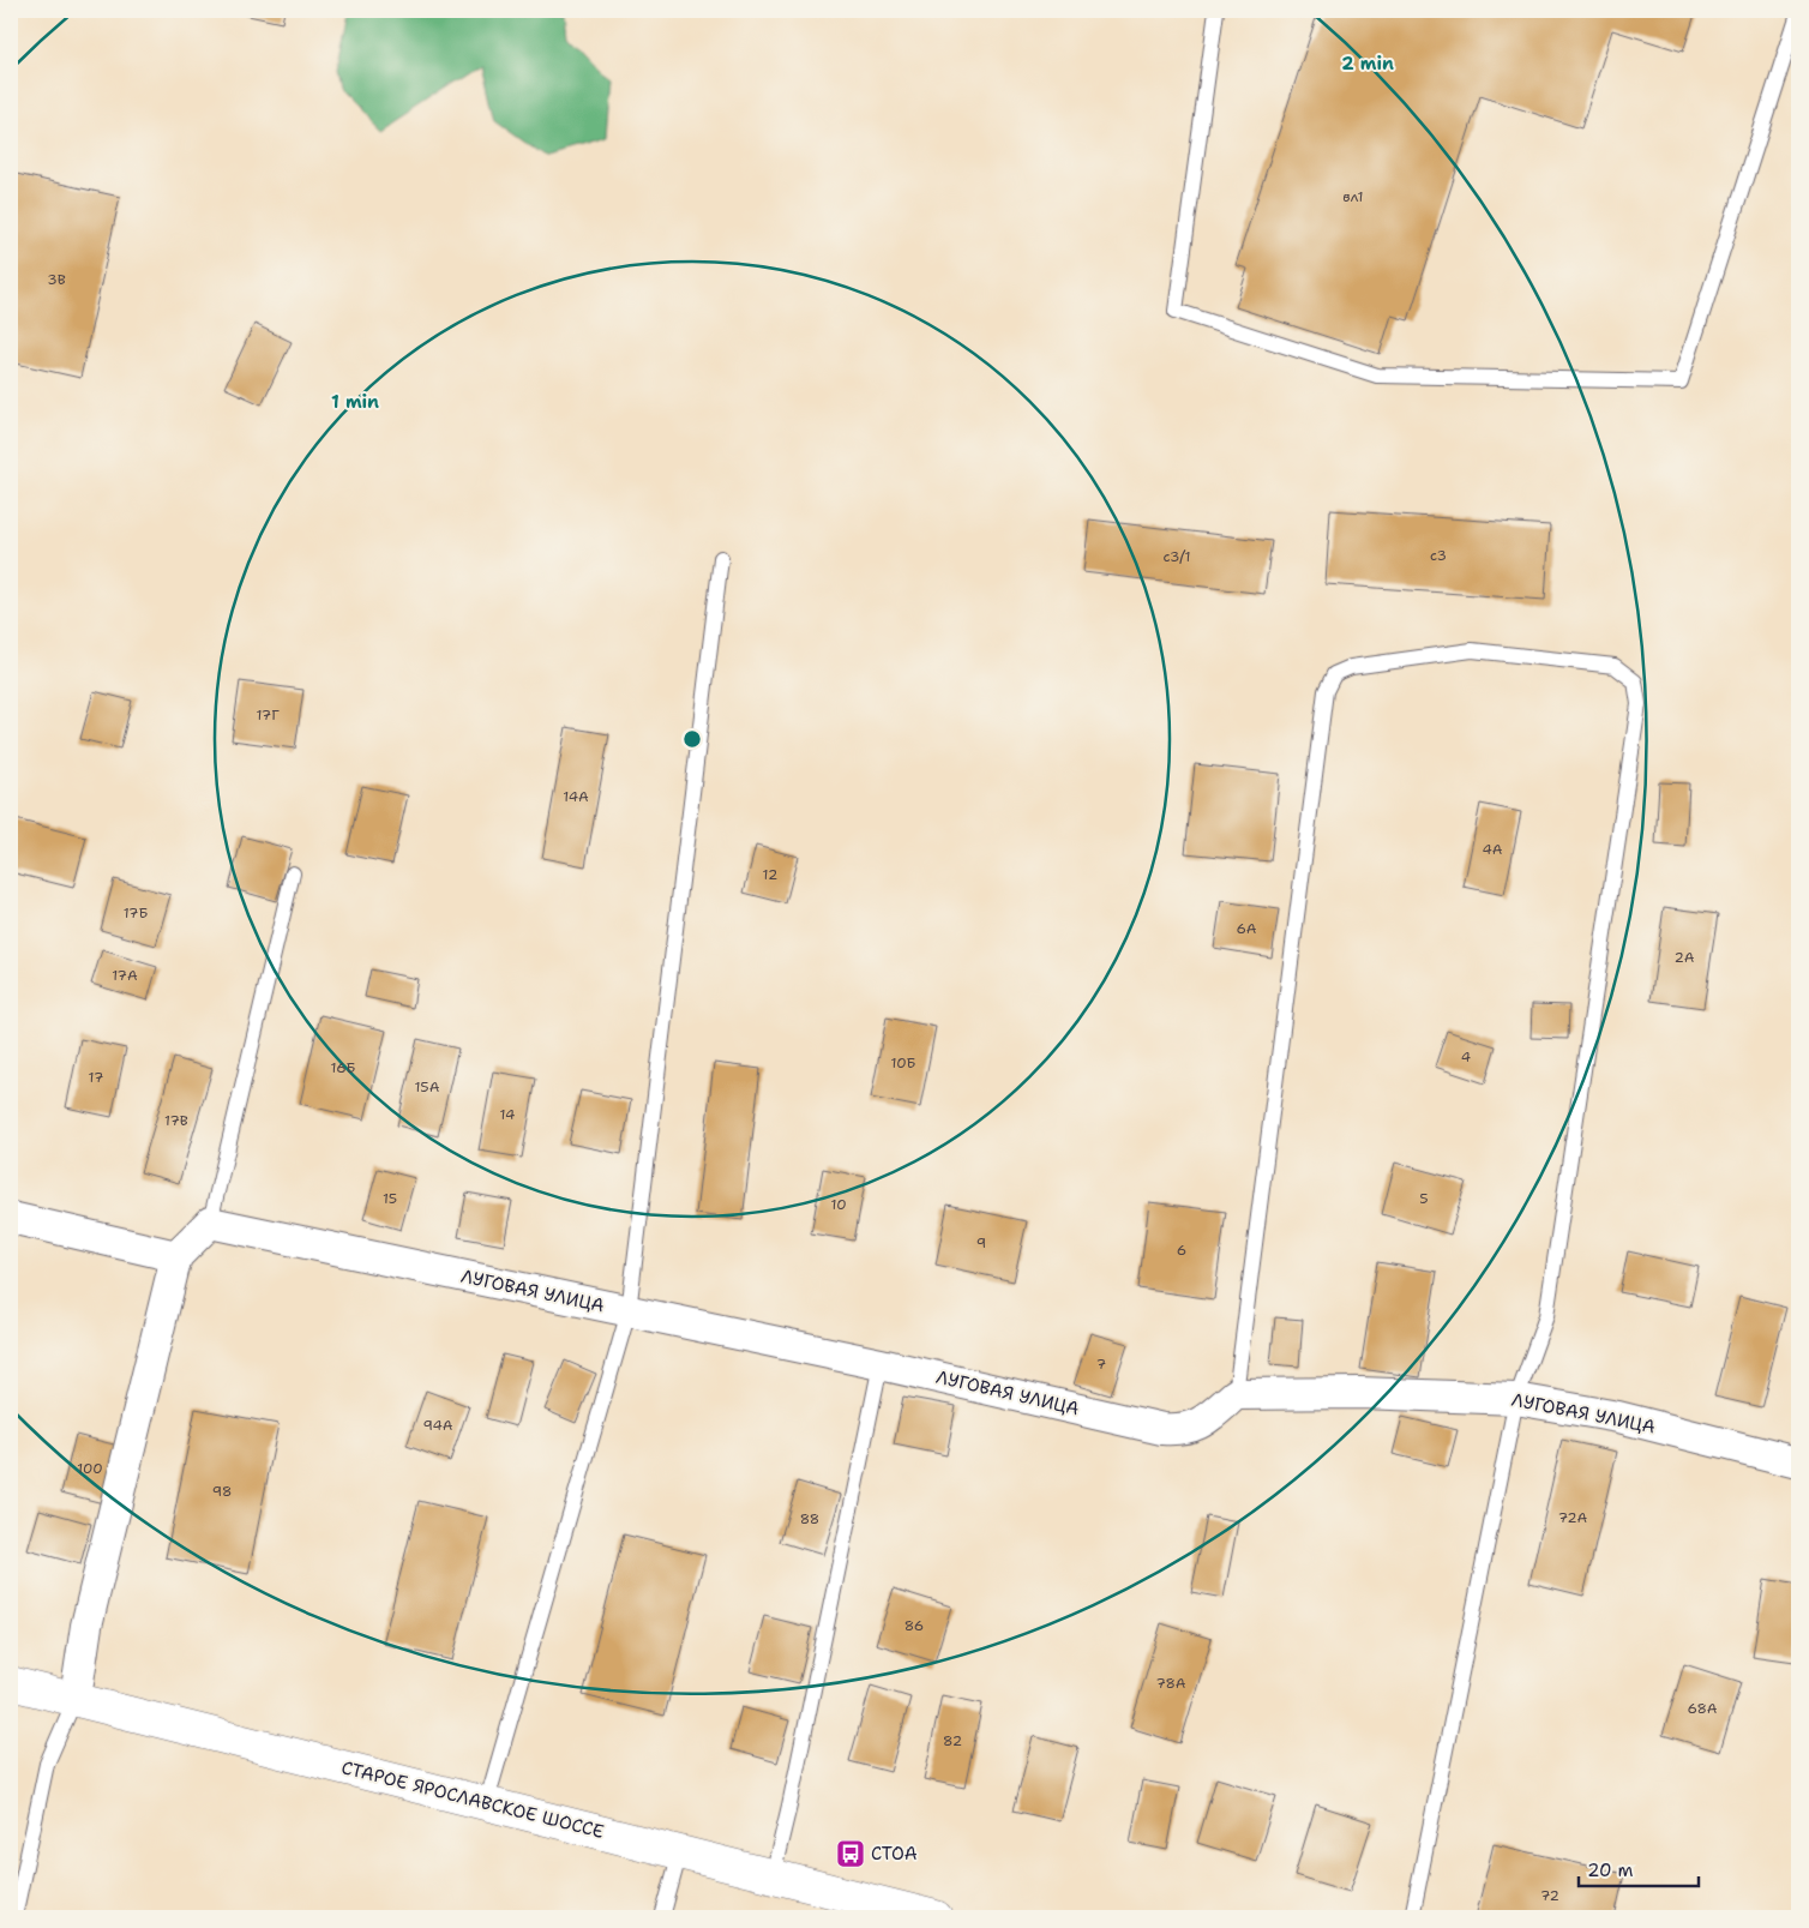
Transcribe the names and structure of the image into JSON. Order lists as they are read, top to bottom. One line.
{"streets":{"main road":["СТАРОЕ ЯРОСЛАВСКОЕ ШОССЕ"],"street":["ЛУГОВАЯ УЛИЦА"]},"places":{"bus stop":["СТОА"]},"house_numbers":["вл1","3В","с3","с3/1","17Г","14А","4А","12","17Б","6А","2А","17А","4","10Б","16Б","17","15А","14","17В","15","5","10","9","6","7","94А","100","98","72А","88","86","78А","68А","82","72"],"scale_bar":"20 m","rings":["2 min","1 min"]}
